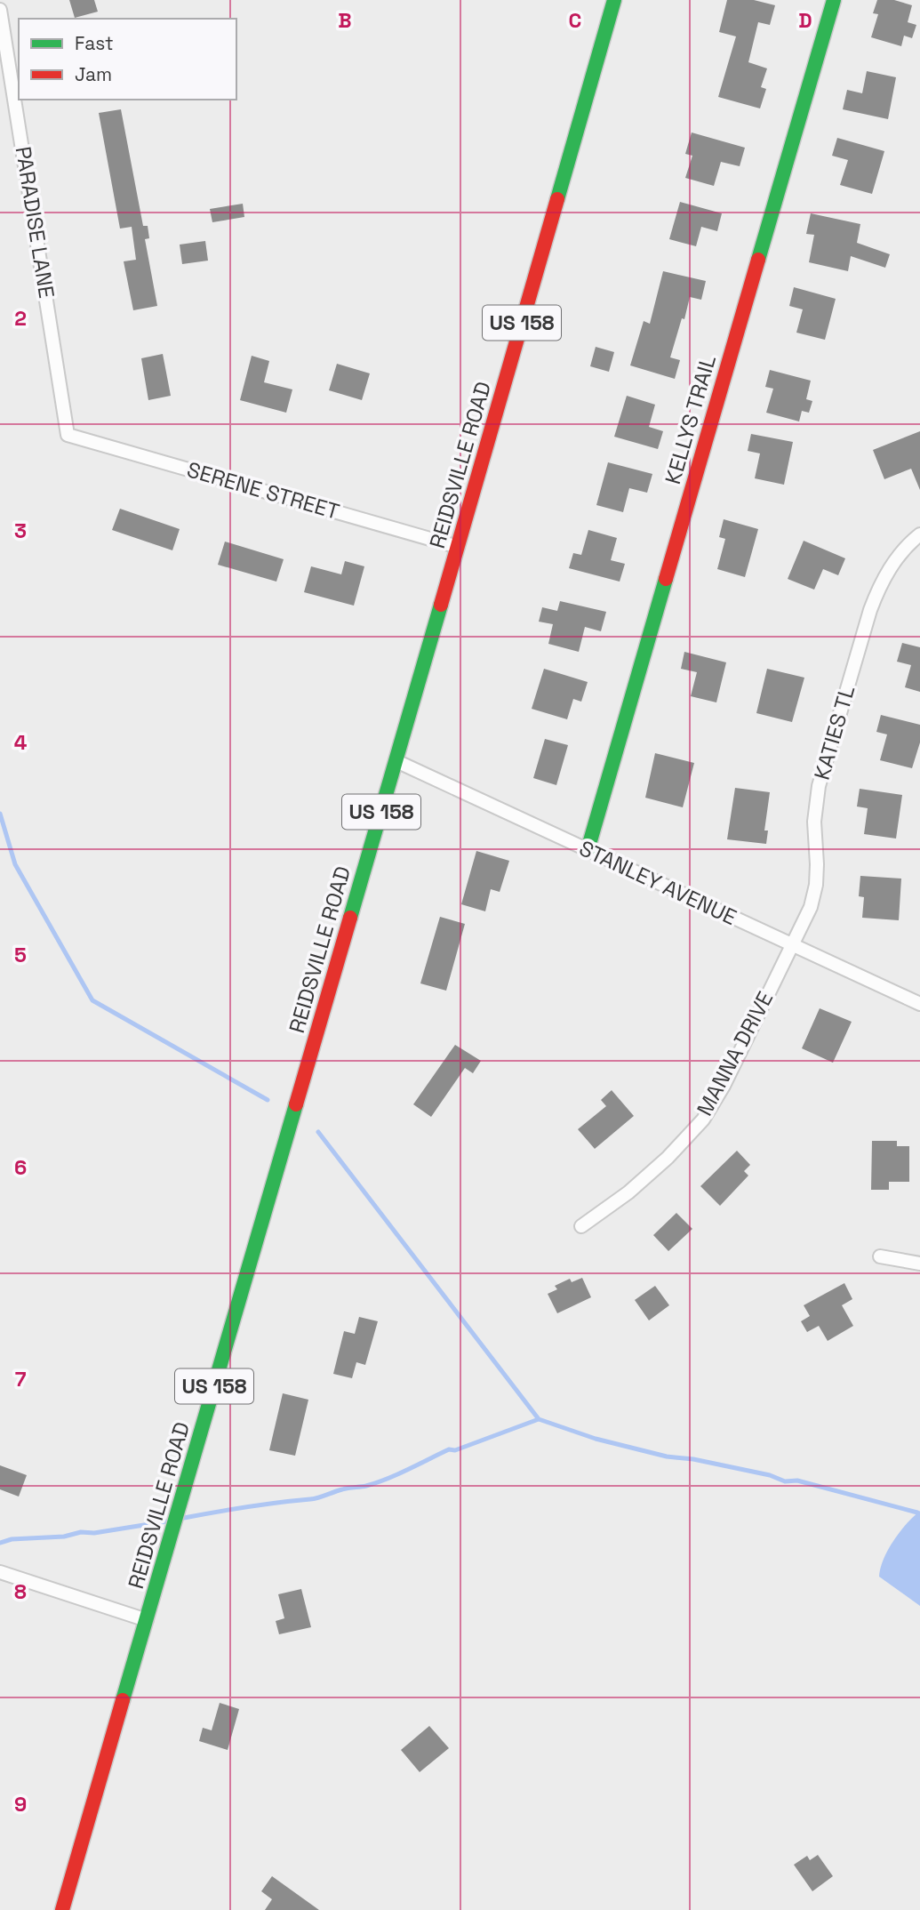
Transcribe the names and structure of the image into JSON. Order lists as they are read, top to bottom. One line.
{"streets":{"main road":["US 158","KELLYS TRAIL","REIDSVILLE ROAD"],"street":["PARADISE LANE","SERENE STREET","KATIES TL","STANLEY AVENUE","MANNA DRIVE"]},"crossings":[["PARADISE LANE","SERENE STREET"],["KELLYS TRAIL","STANLEY AVENUE"],["REIDSVILLE ROAD","SERENE STREET"],["REIDSVILLE ROAD","STANLEY AVENUE"],["KATIES TL","STANLEY AVENUE"],["KATIES TL","MANNA DRIVE"],["STANLEY AVENUE","MANNA DRIVE"]],"legend":["Fast","Jam"],"grid":{"columns":["B","C","D"],"rows":["2","3","4","5","6","7","8","9"]}}
